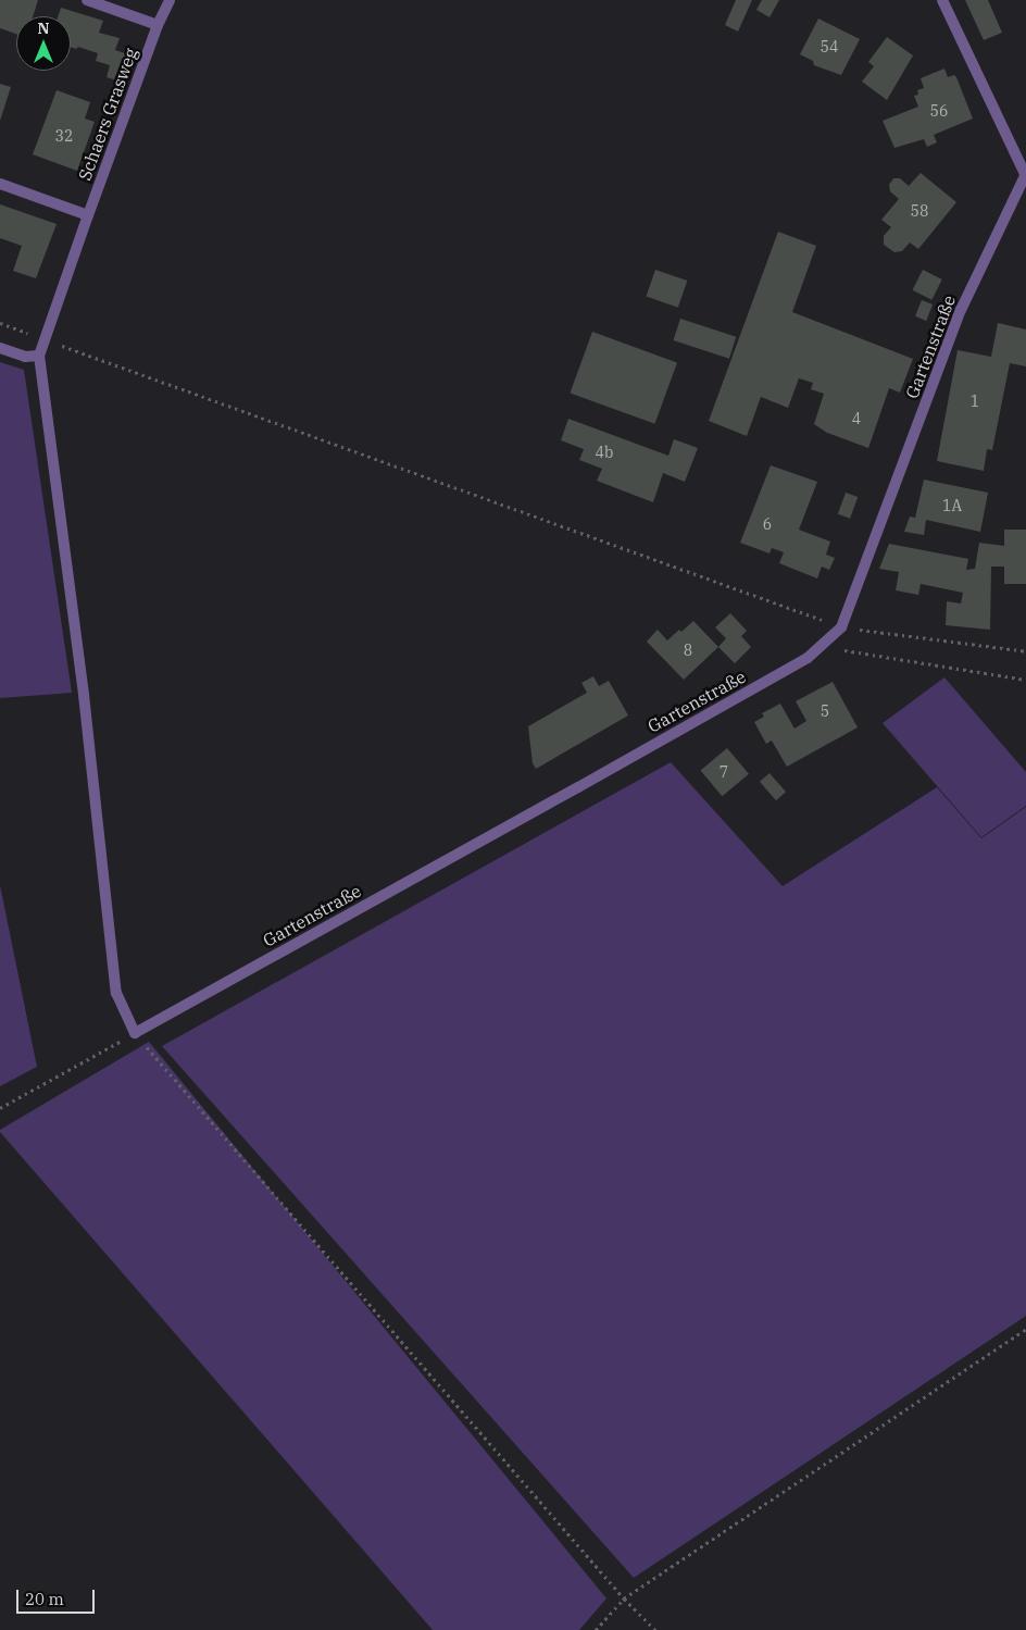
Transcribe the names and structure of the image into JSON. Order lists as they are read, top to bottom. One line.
{"streets":{"street":["Schaers Grasweg","Gartenstraße"]},"house_numbers":["54","56","32","58","1","4","4b","1A","6","8","5","7"],"scale_bar":"20 m","north":"top"}
